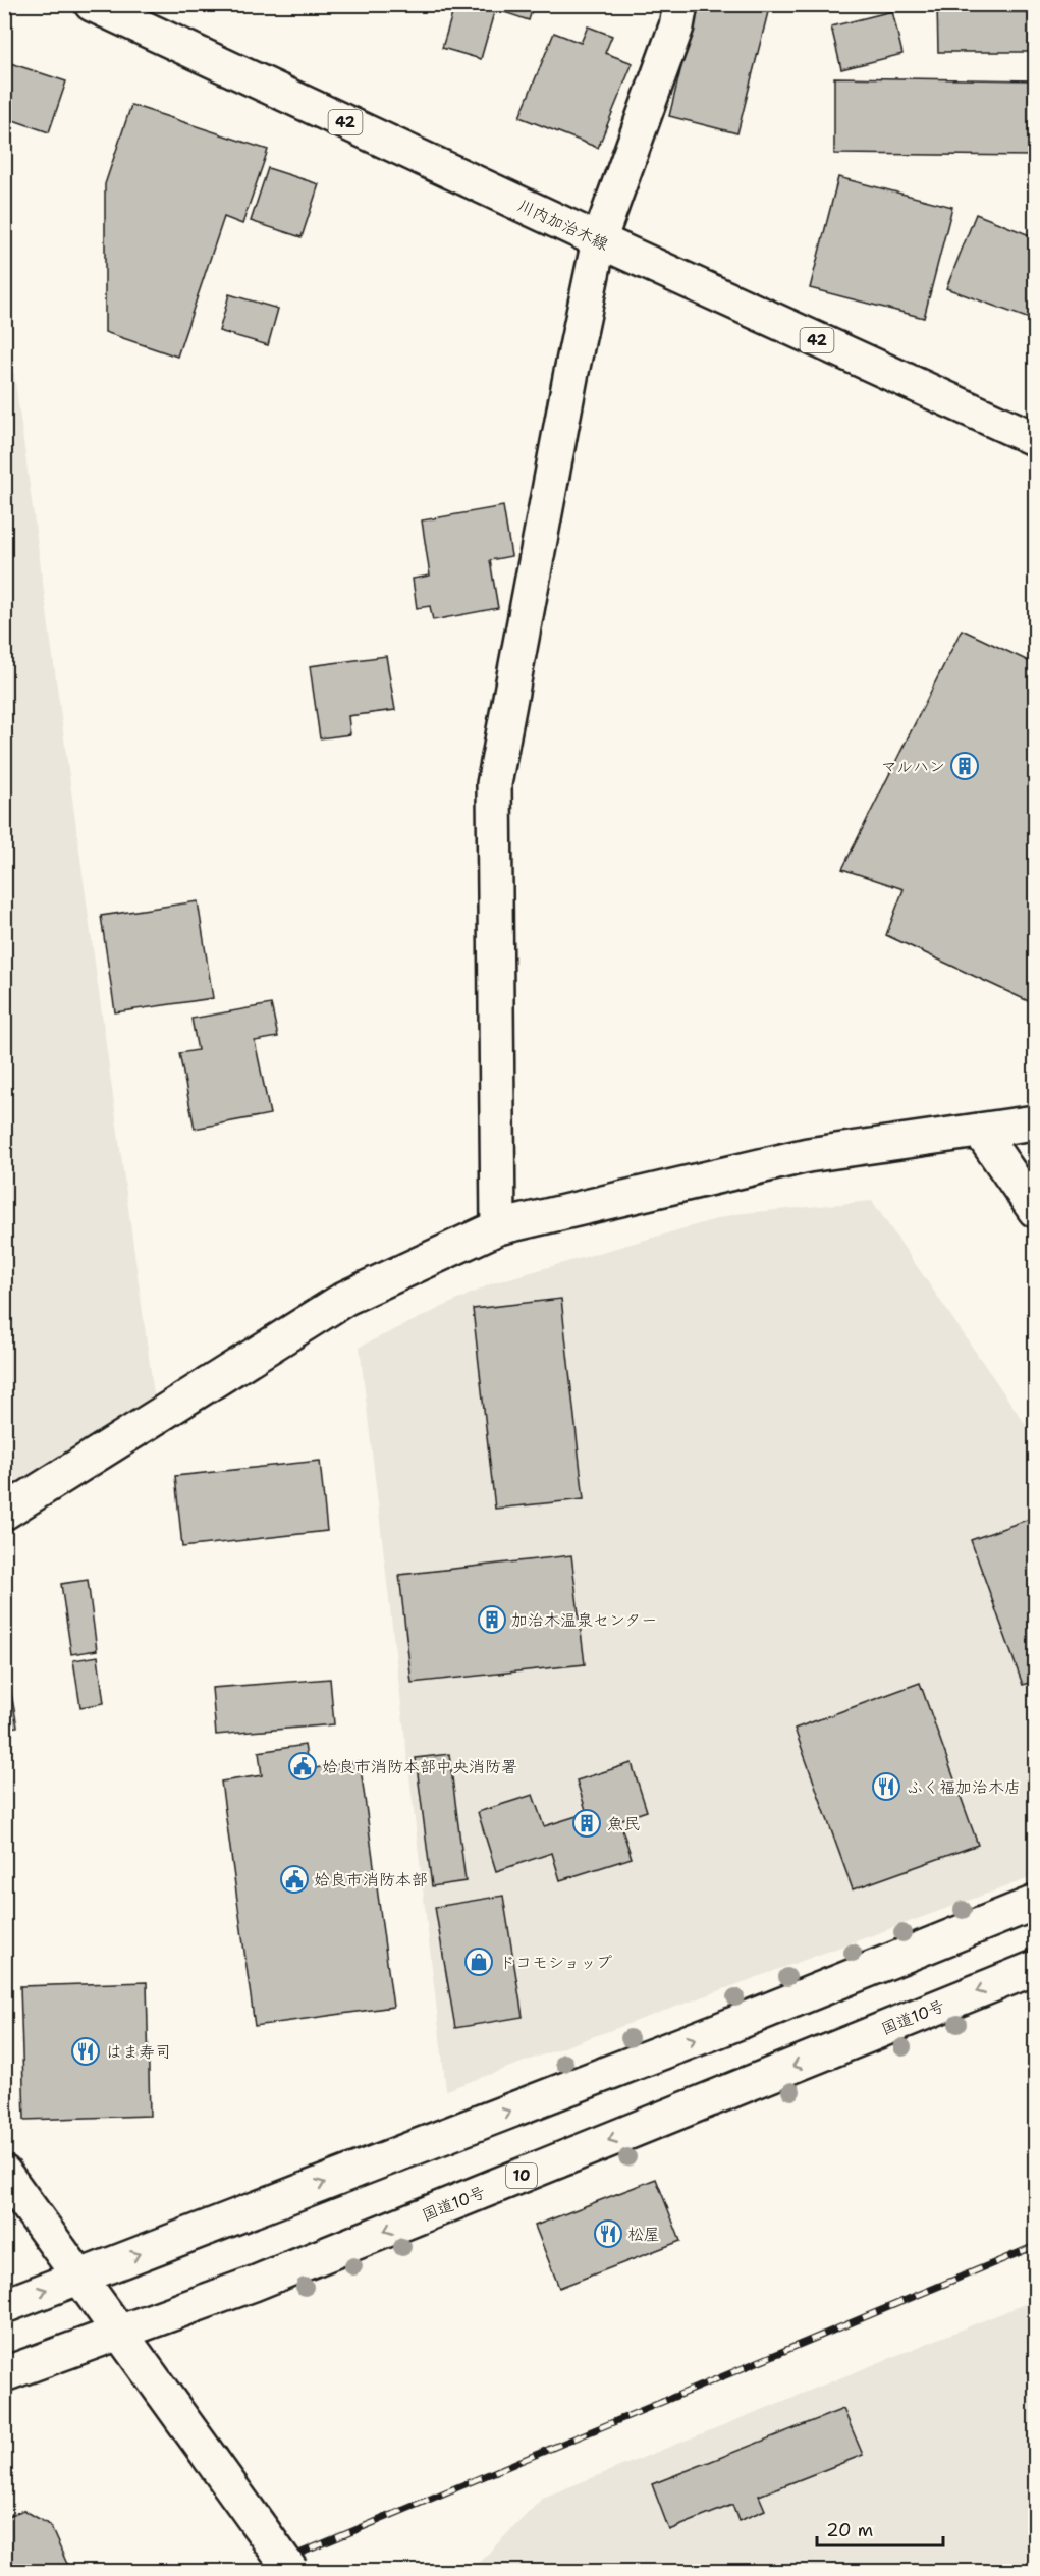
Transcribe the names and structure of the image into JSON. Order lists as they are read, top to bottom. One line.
{"streets":{"main road":["42","川内加治木線","国道10号","10"]},"places":{"building":["マルハン","加治木温泉センター","魚民"],"public building":["姶良市消防本部中央消防署","姶良市消防本部"],"restaurant":["ふく福加治木店","はま寿司","松屋"],"shop":["ドコモショップ"]},"scale_bar":"20 m"}
